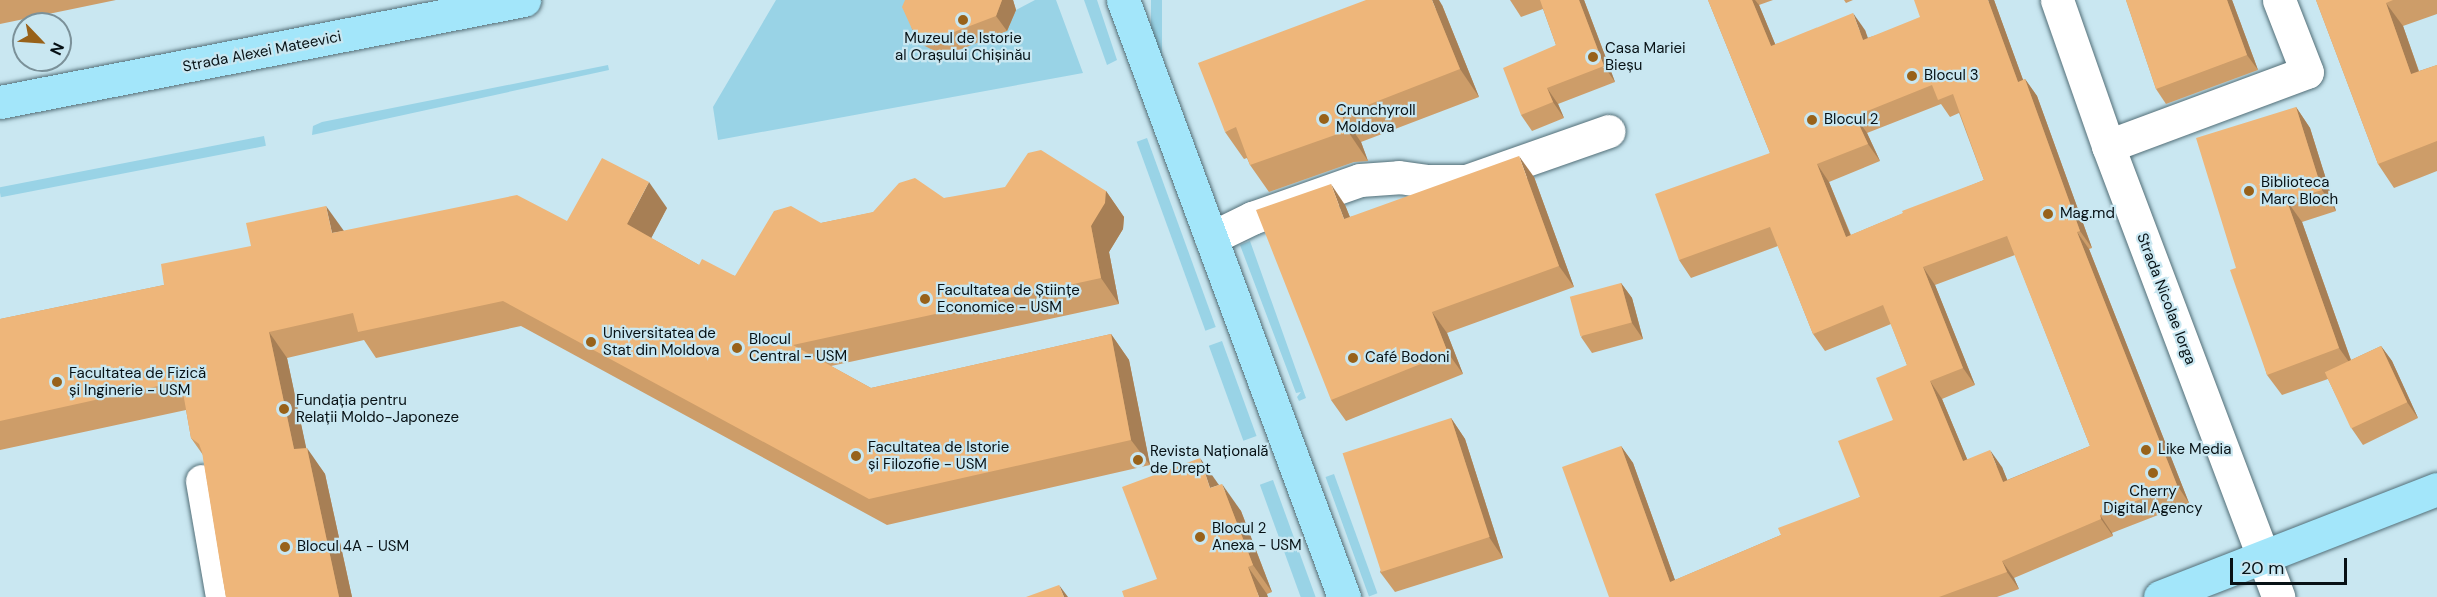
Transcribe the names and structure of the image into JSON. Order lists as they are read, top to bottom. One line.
{"streets":{"main road":["Strada Alexei Mateevici"],"street":["Strada Nicolae Iorga"]},"places":["Muzeul de Istorie al Orașului Chișinău","Casa Mariei Bieșu","Blocul 3","Crunchyroll Moldova","Blocul 2","Biblioteca Marc Bloch","Mag.md","Facultatea de Științe Economice - USM","Universitatea de Stat din Moldova","Blocul Central - USM","Café Bodoni","Facultatea de Fizică și Inginerie - USM","Fundația pentru Relații Moldo-Japoneze","Like Media","Facultatea de Istorie și Filozofie - USM","Revista Națională de Drept","Cherry Digital Agency","Blocul 2 Anexa - USM","Blocul 4A - USM"],"scale_bar":"20 m","north":"bottom right"}
